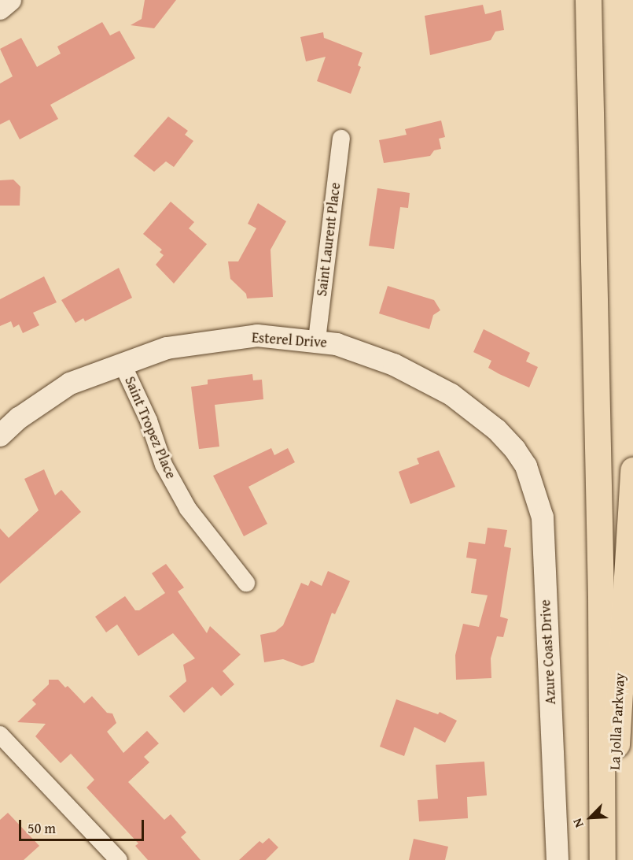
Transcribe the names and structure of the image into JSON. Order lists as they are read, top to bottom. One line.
{"streets":{"highway":["La Jolla Parkway"],"street":["Saint Laurent Place","Esterel Drive","Saint Tropez Place","Azure Coast Drive"]},"crossings":[["Saint Laurent Place","Esterel Drive"],["Esterel Drive","Saint Tropez Place"],["Esterel Drive","Azure Coast Drive"]],"scale_bar":"50 m","north":"bottom left"}
